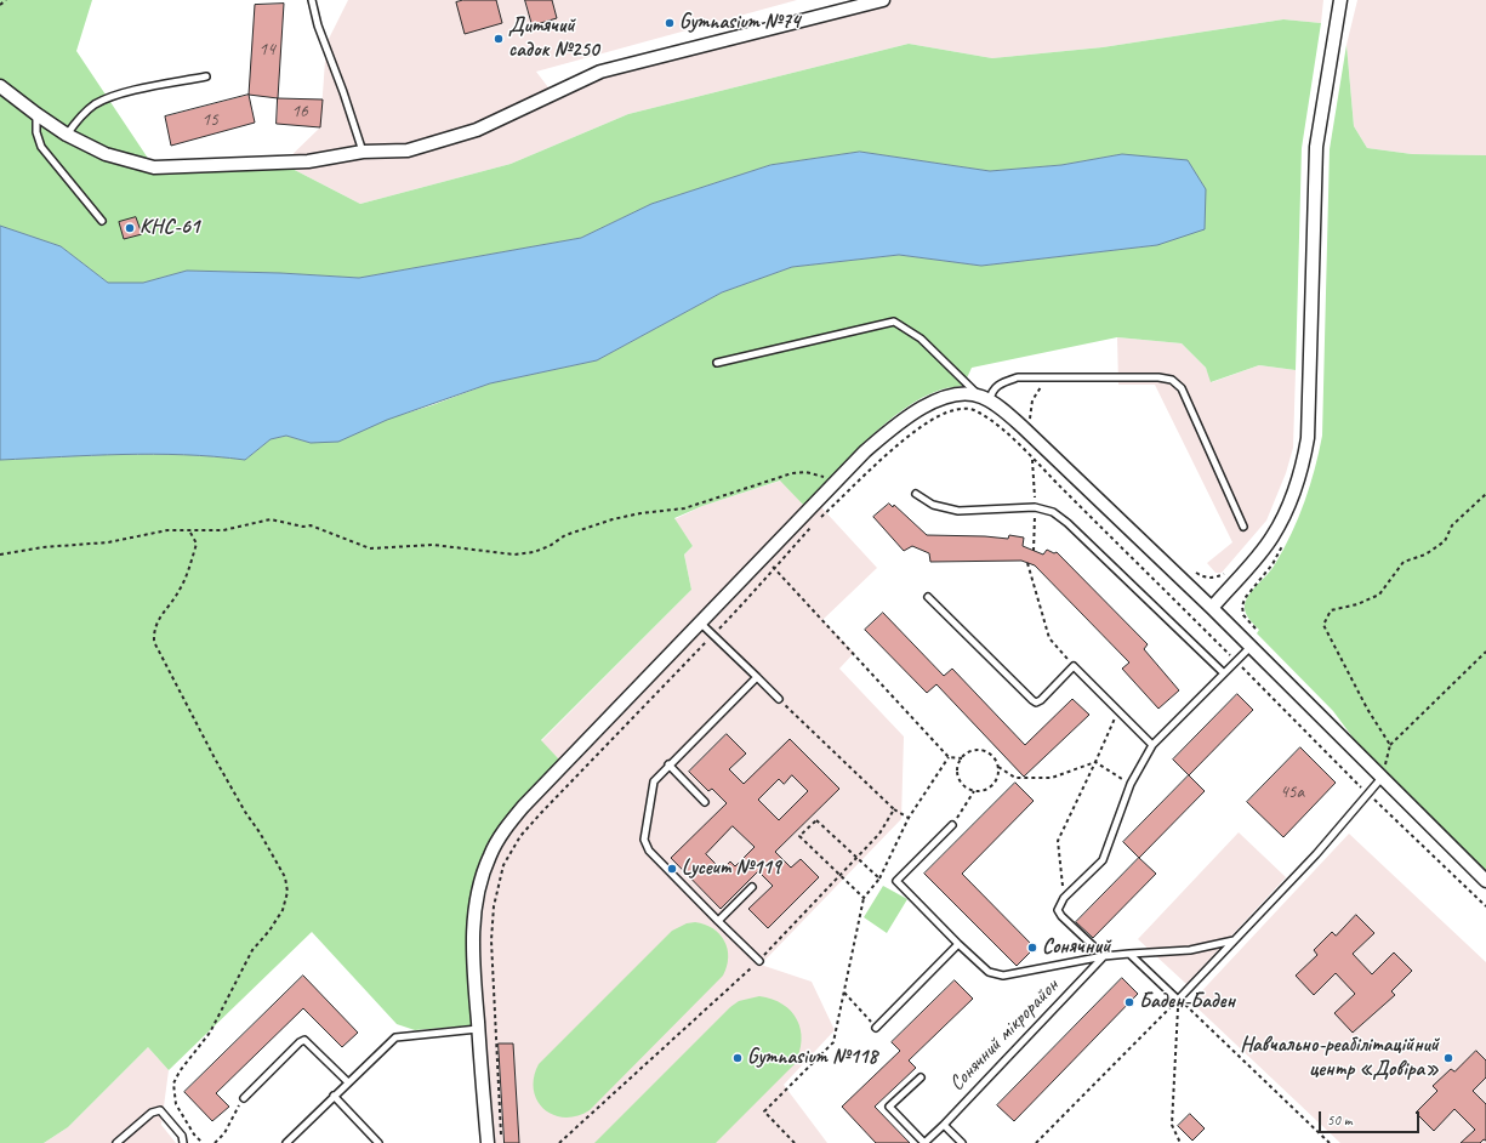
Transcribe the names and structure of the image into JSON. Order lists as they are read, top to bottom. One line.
{"streets":{"lane":["Сонячний мікрорайон"]},"places":["Gymnasium №74","Дитячий садок №250","КНС-61","Lyceum №119","Сонячний","Баден-Баден","Gymnasium №118","Навчально-реабілітаційний центр «Довіра»"],"house_numbers":["14","16","15","45а"],"scale_bar":"50 m"}
